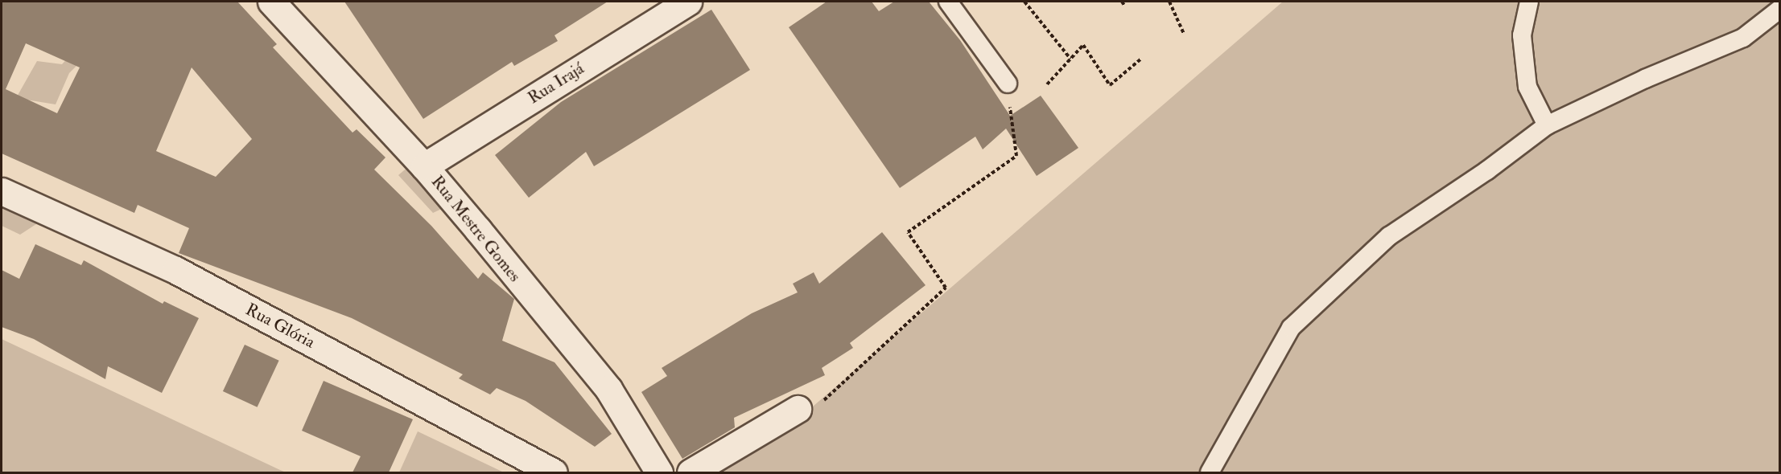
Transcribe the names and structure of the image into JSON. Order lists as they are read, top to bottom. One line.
{"streets":{"street":["Rua Irajá","Rua Mestre Gomes","Rua Glória"]},"crossings":[["Rua Irajá","Rua Mestre Gomes"]]}
